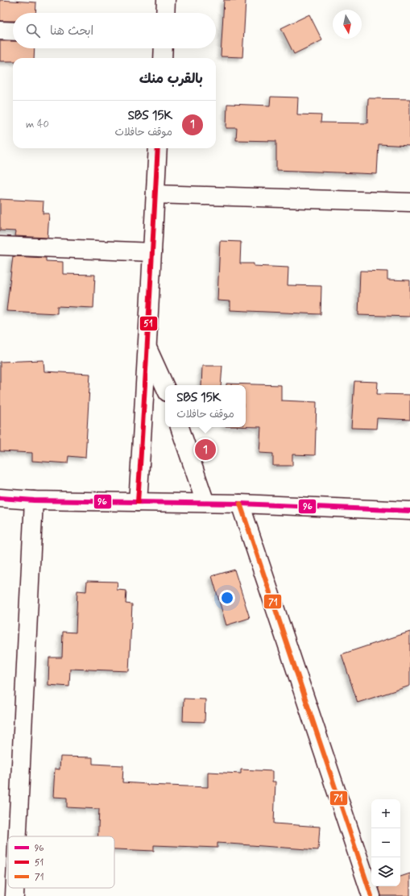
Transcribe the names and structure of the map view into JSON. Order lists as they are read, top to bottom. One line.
{"lines":["transit line 51","transit line 96","transit line 71"],"legend":["96","51","71"],"north":"bottom","page":{"search":"ابحث هنا","heading":"بالقرب منك","list":[{"mark":"1","name":"SBS 15K","note":"موقف حافلات","value":"40 m"}],"popup":["SBS 15K","موقف حافلات"],"pins":"1","map_buttons":["+","−"]}}
